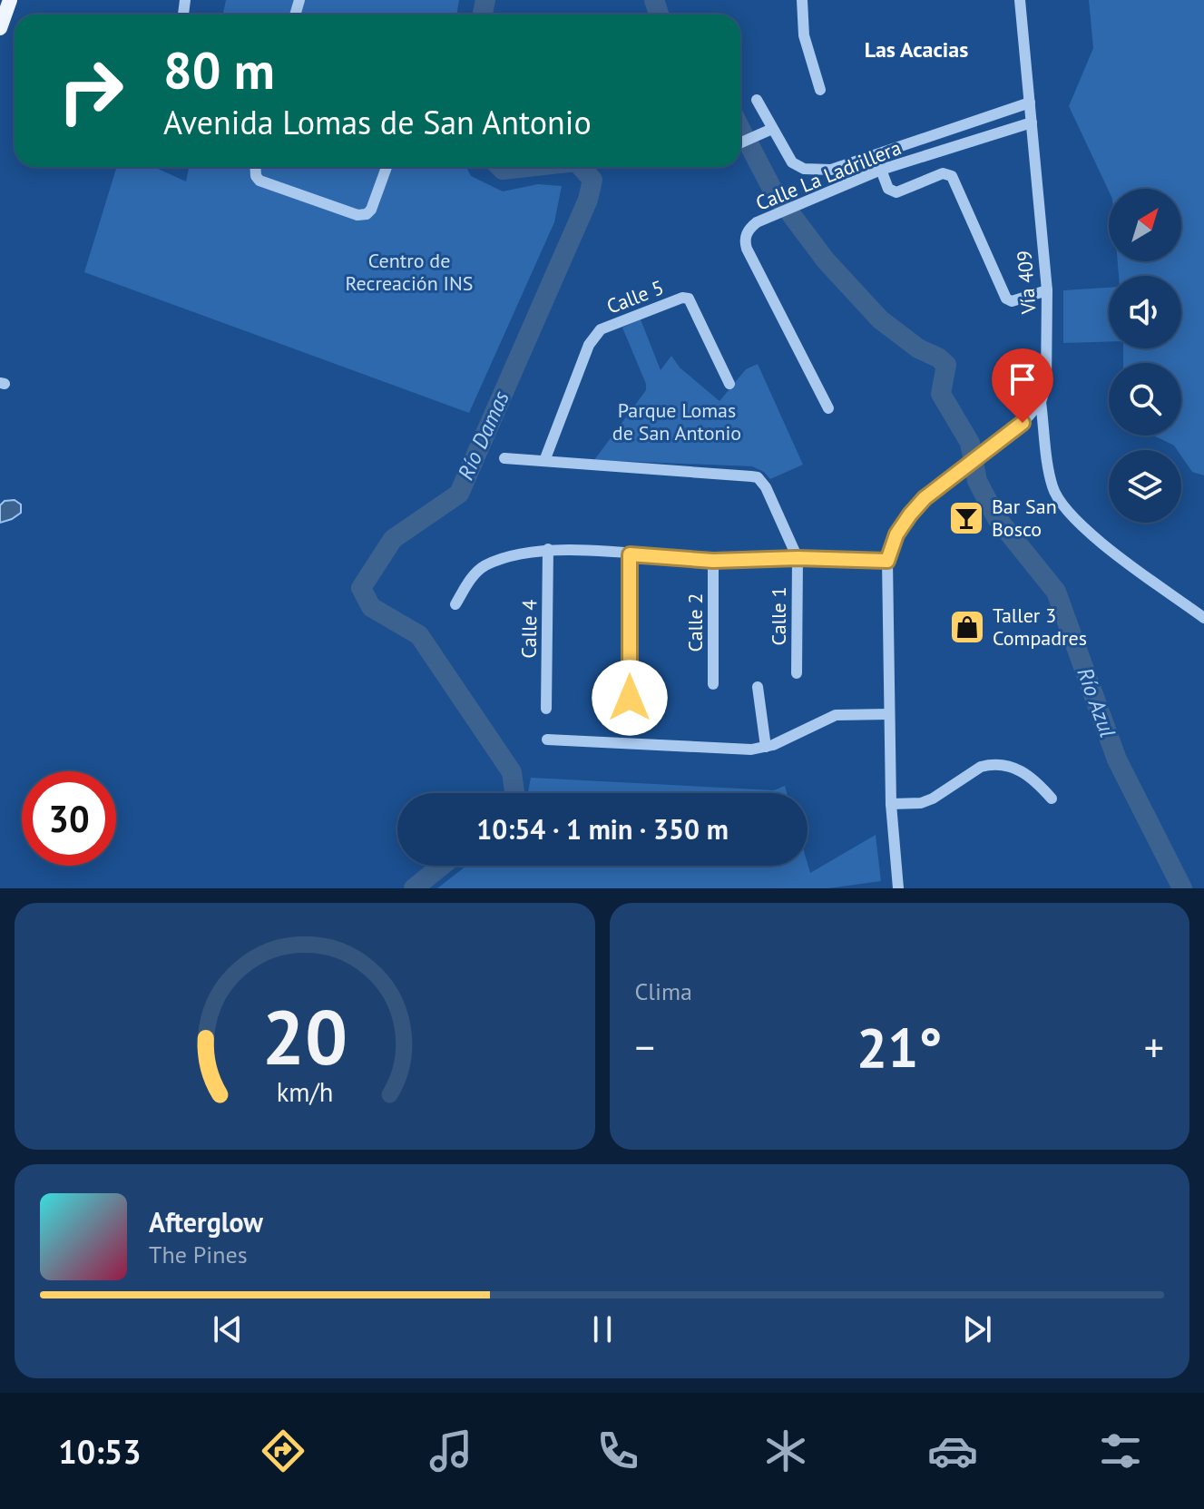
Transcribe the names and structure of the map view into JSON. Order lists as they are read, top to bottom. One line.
{"streets":{"street":["Calle La Ladrillera","Vía 409","Calle 5","Calle 1","Calle 2","Calle 4"]},"crossings":[["Calle La Ladrillera","Vía 409"]],"districts":["Las Acacias"],"water":["Río Damas","Río Azul"],"parks":["Centro de Recreación INS","Parque Lomas de San Antonio"],"places":{"bar":["Bar San Bosco"],"shop":["Taller 3 Compadres"]},"north":"top right","page":{"turn":["80 m","Avenida Lomas de San Antonio"],"limit":"30","trip":"10:54 · 1 min · 350 m","tile":"Clima","heat":["−","21°","+"],"song":["Afterglow","The Pines"],"tabs":"10:53","gauge":["20","km/h"]}}
